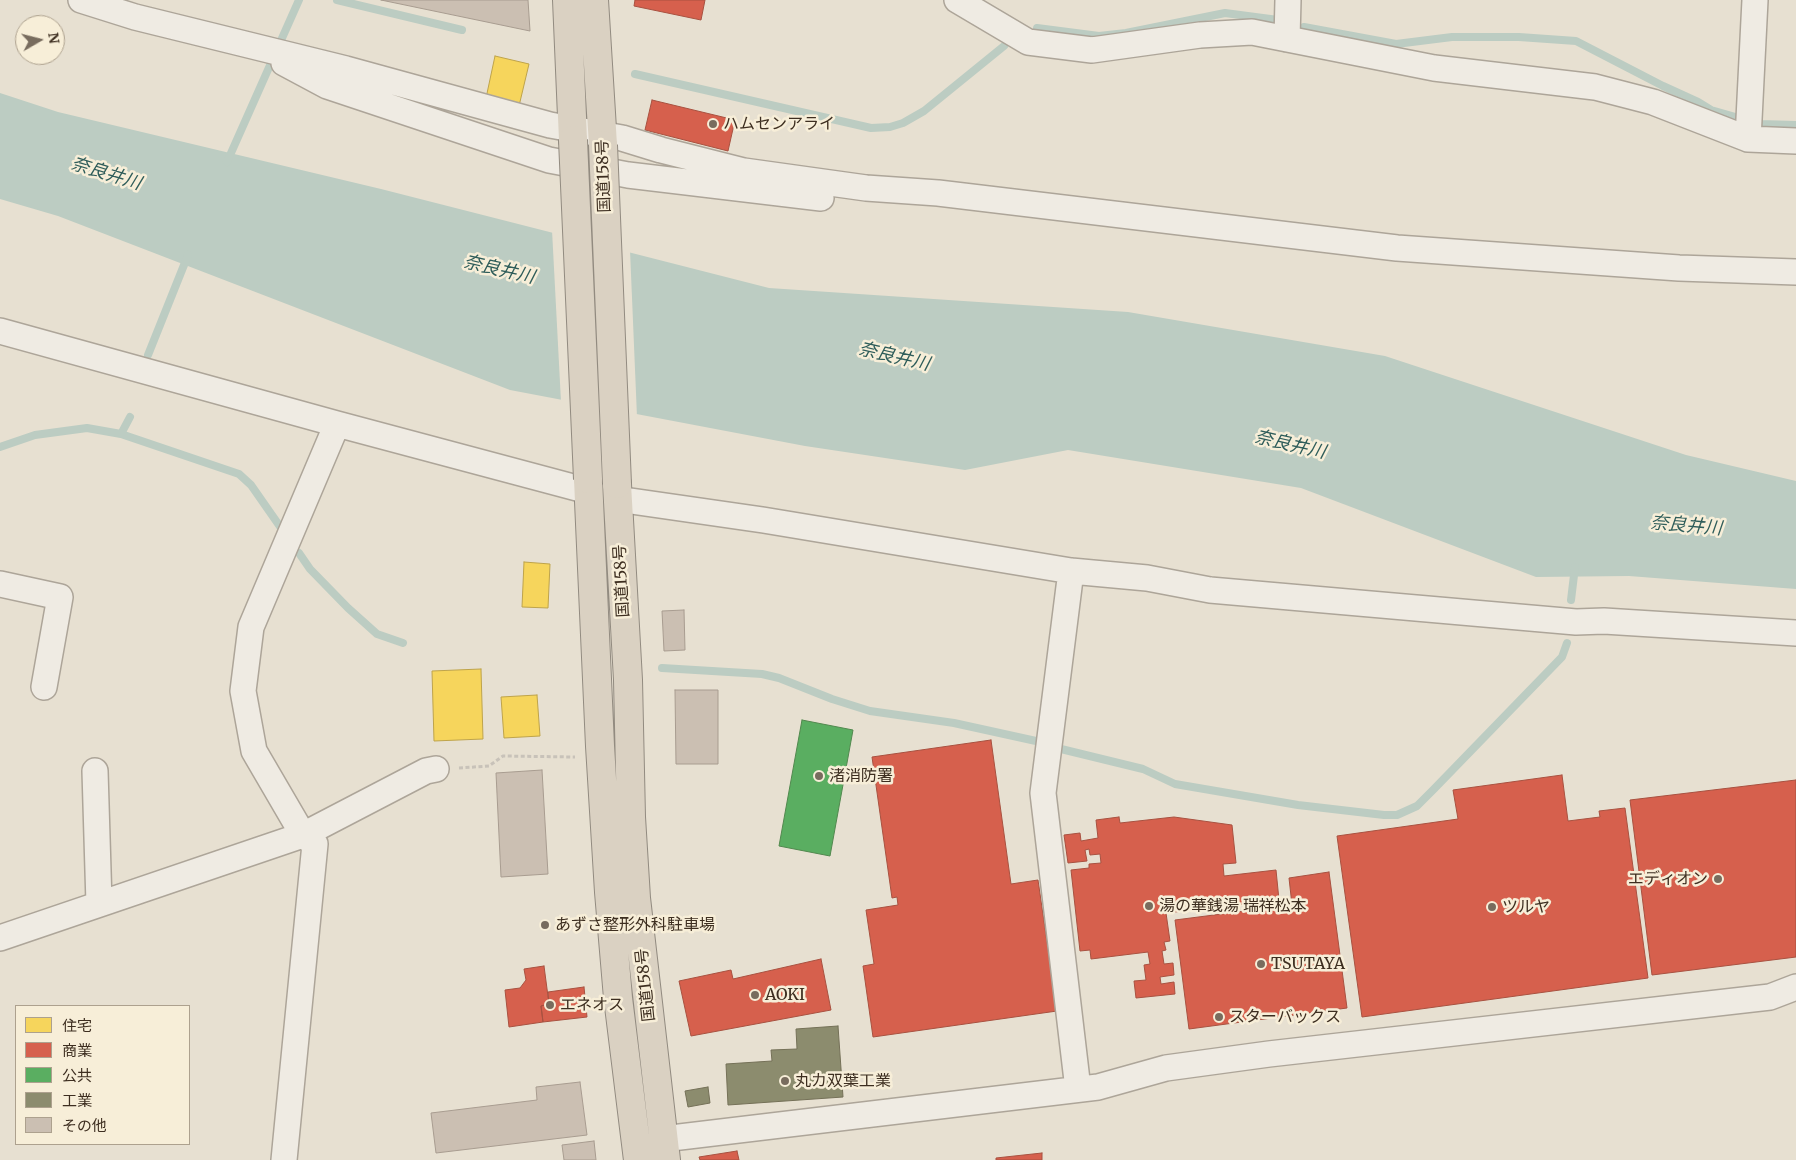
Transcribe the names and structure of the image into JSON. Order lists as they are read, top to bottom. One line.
{"streets":{"highway":["国道158号"]},"water":["奈良井川"],"places":["ハムセンアライ","渚消防署","エディオン","湯の華銭湯 瑞祥松本","ツルヤ","あずさ整形外科駐車場","TSUTAYA","AOKI","エネオス","スターバックス","丸カ双葉工業"],"legend":["住宅","商業","公共","工業","その他"],"north":"right"}
